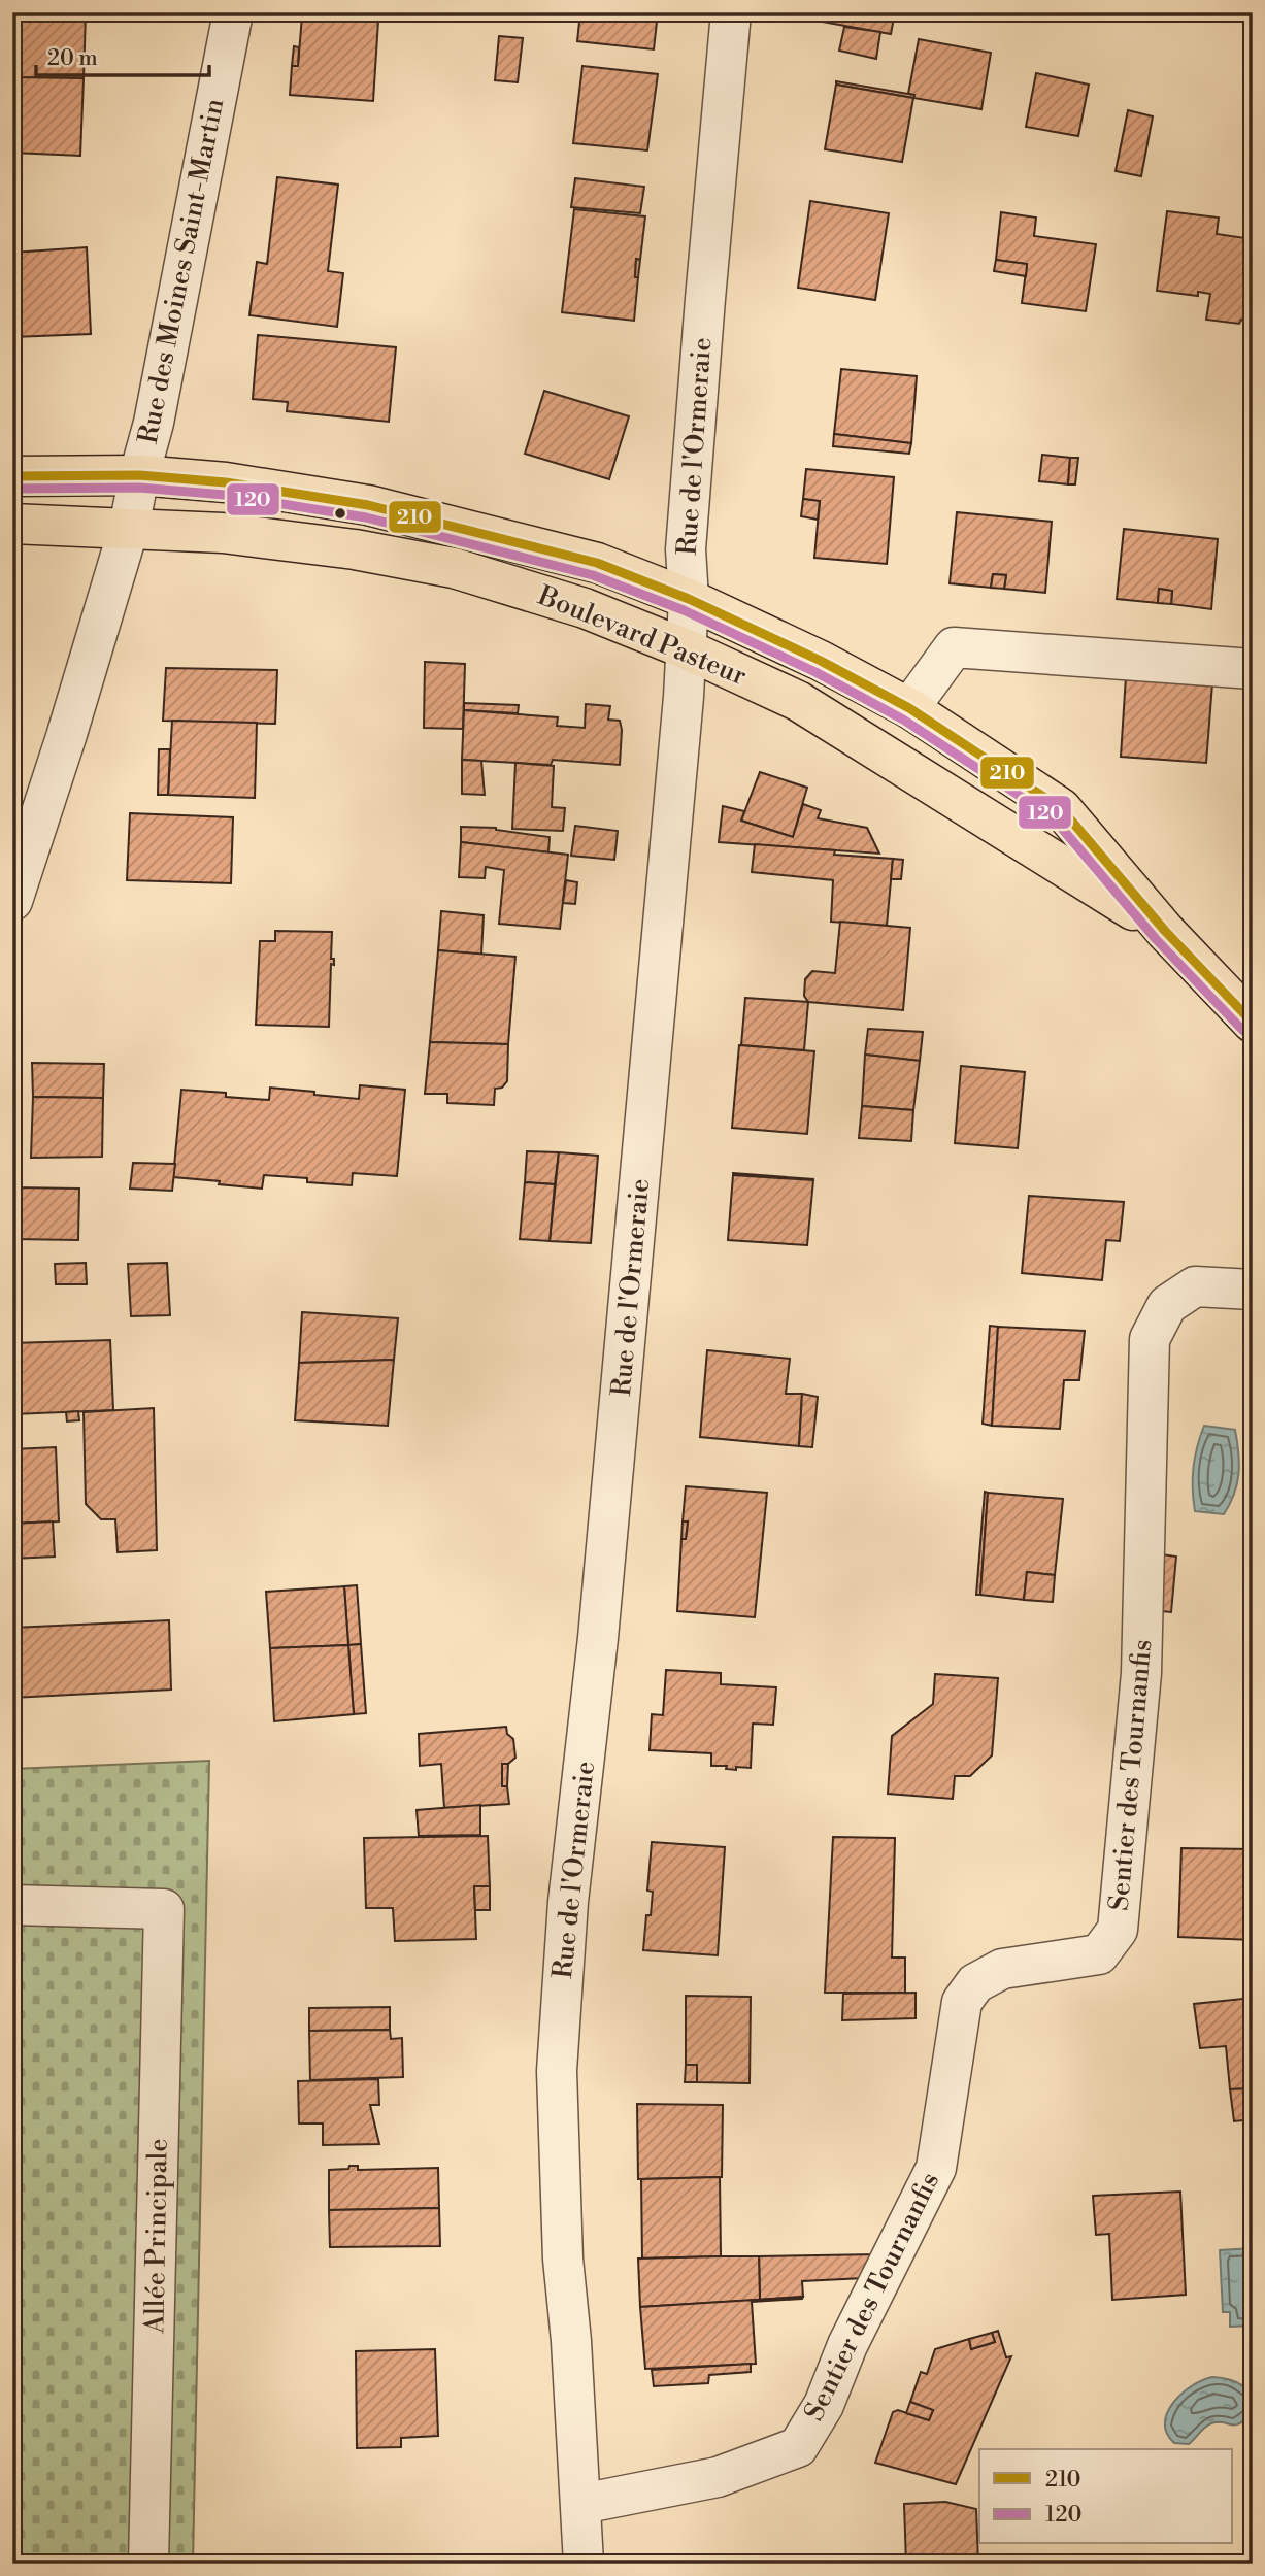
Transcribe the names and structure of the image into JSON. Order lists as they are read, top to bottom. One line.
{"streets":{"main road":["Boulevard Pasteur"],"street":["Rue des Moines Saint-Martin","Rue de l'Ormeraie","Sentier des Tournanfis","Allée Principale"]},"crossings":[["Rue des Moines Saint-Martin","Boulevard Pasteur"],["Rue de l'Ormeraie","Boulevard Pasteur"],["Rue de l'Ormeraie","Sentier des Tournanfis"]],"lines":["transit line 210","transit line 120"],"legend":["210","120"],"scale_bar":"20 m"}
